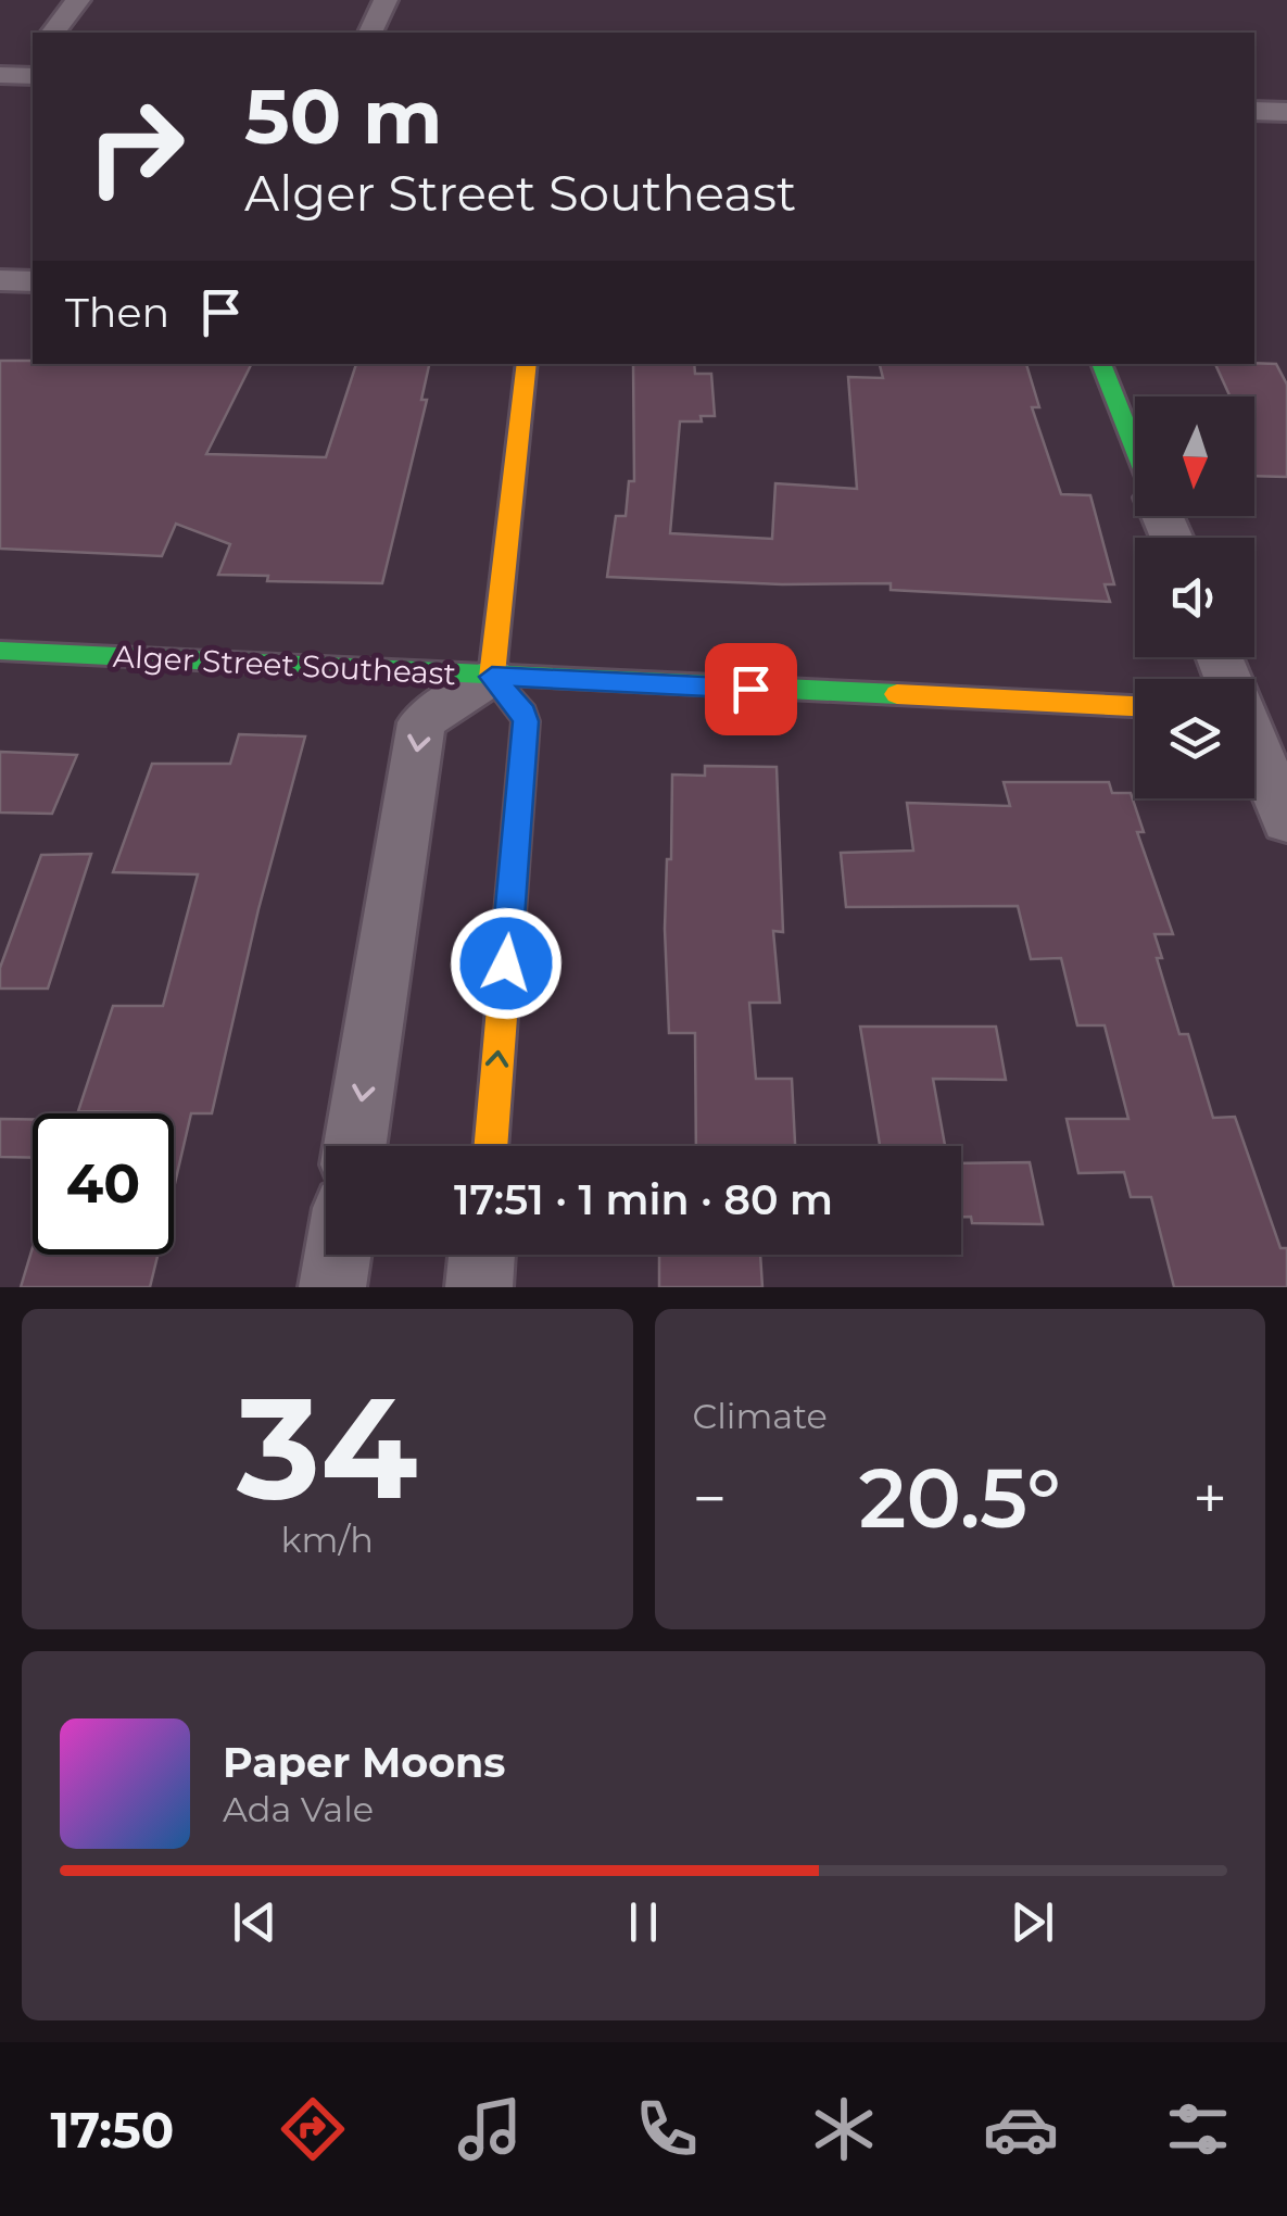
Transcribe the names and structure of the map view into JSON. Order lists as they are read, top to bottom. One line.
{"streets":{"street":["Alger Street Southeast"]},"north":"bottom","page":{"turn":["50 m","Alger Street Southeast"],"then":"Then","limit":"40","trip":"17:51 · 1 min · 80 m","tile":[["34","km/h"],"Climate"],"heat":["−","20.5°","+"],"song":["Paper Moons","Ada Vale"],"tabs":"17:50"}}
